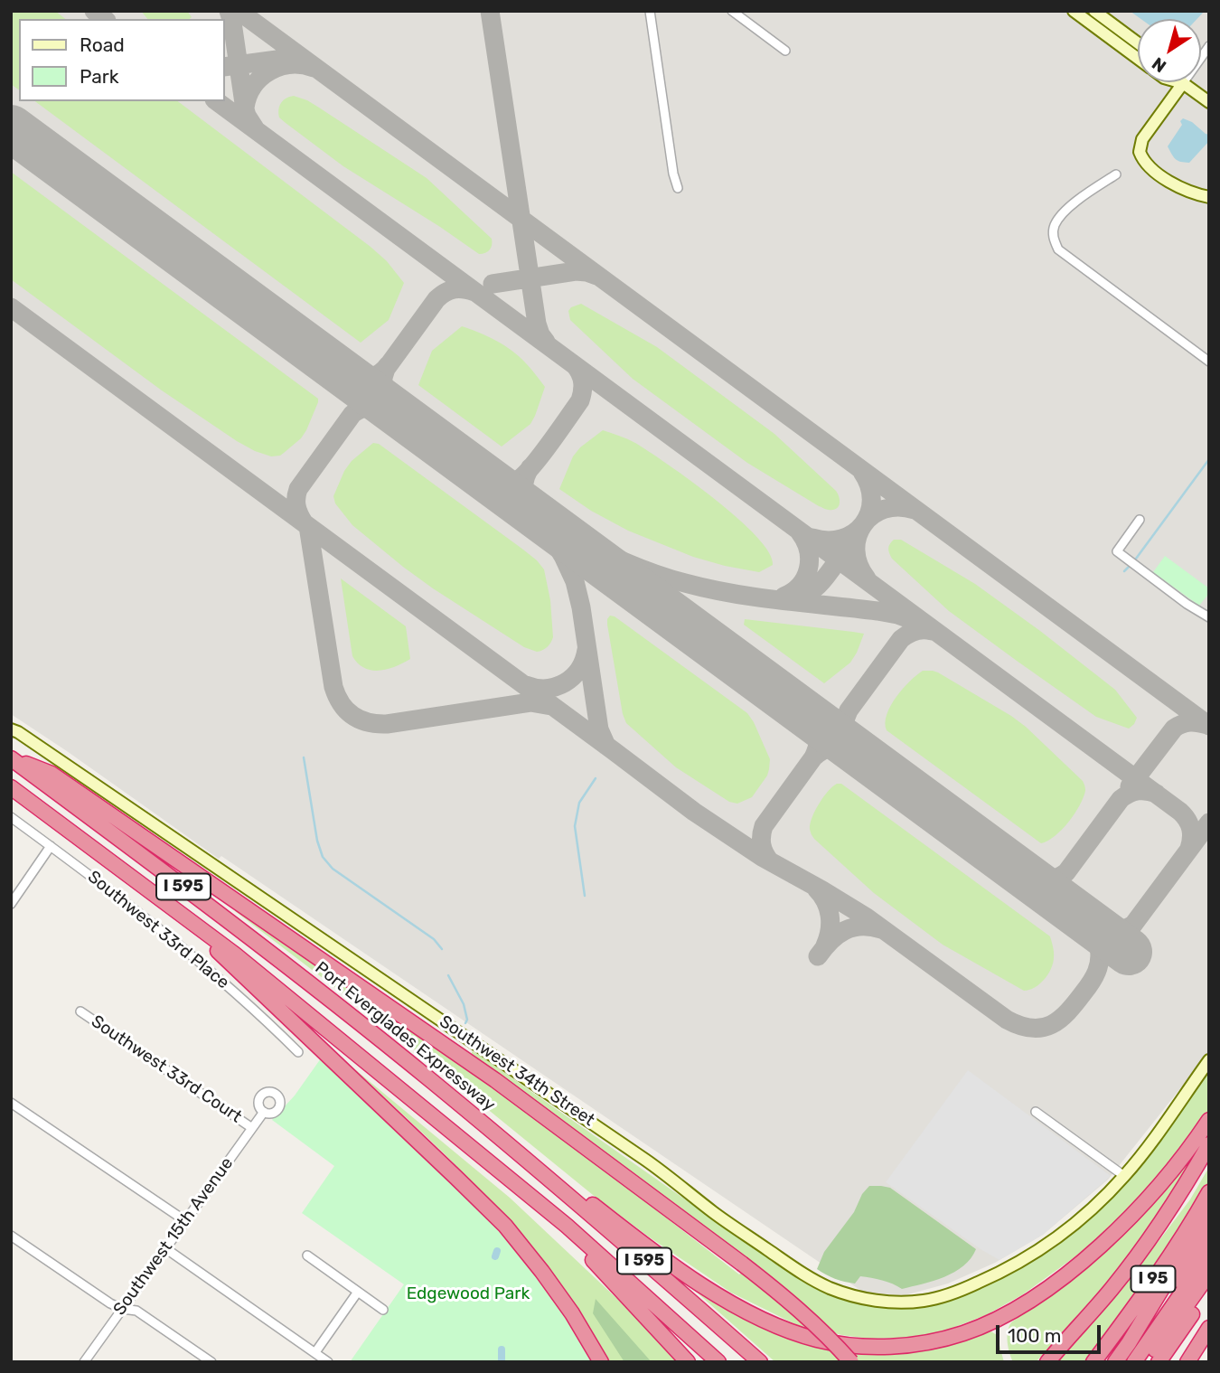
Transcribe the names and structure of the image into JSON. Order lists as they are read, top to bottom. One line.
{"streets":{"highway":["I 595","Port Everglades Expressway","I 95"],"street":["Southwest 33rd Place","Southwest 33rd Court","Southwest 34th Street","Southwest 15th Avenue"]},"crossings":[["Southwest 33rd Court","Southwest 15th Avenue"]],"parks":["Edgewood Park"],"legend":["Road","Park"],"scale_bar":"100 m","north":"bottom left"}
